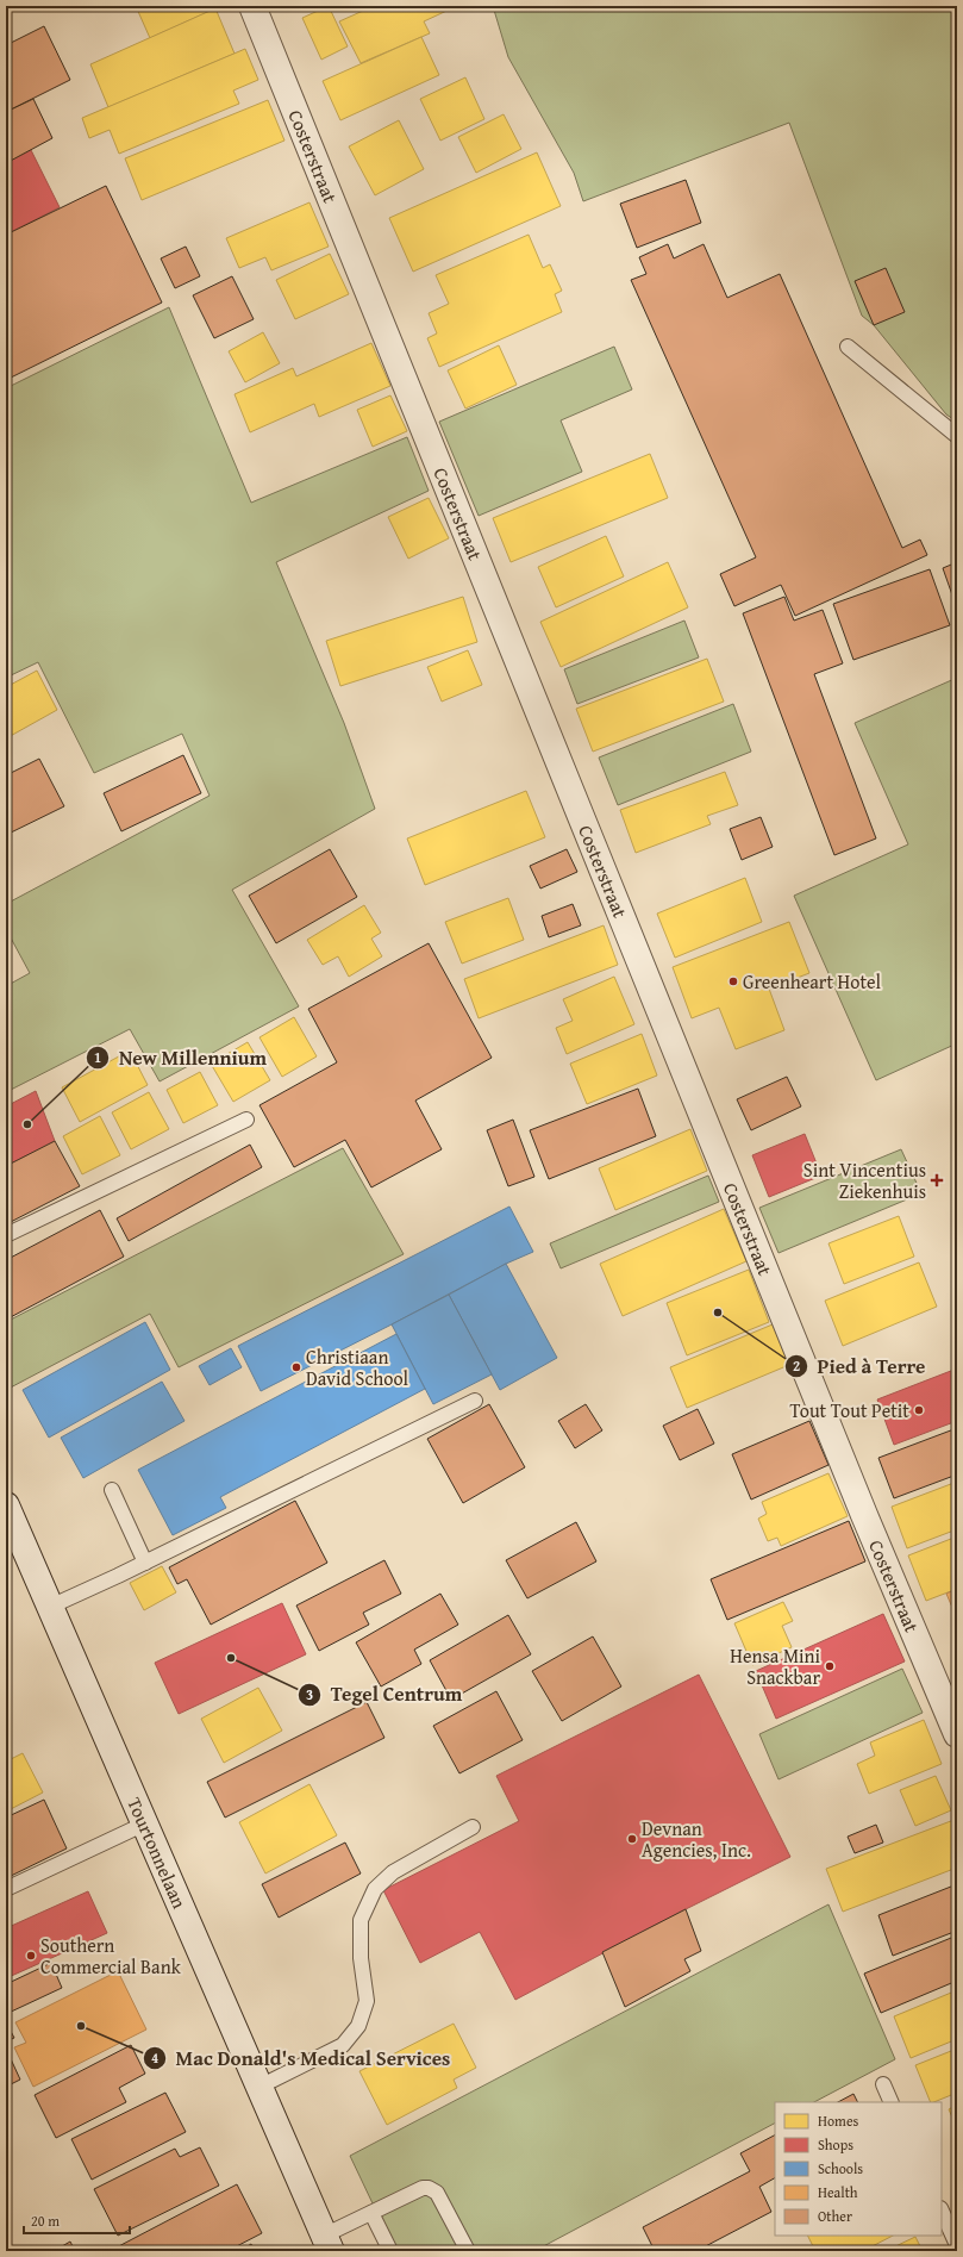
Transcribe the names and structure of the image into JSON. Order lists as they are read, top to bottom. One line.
{"streets":{"street":["Costerstraat","Tourtonnelaan"]},"places":{"other":["Greenheart Hotel","New Millennium","Pied à Terre","Christiaan David School","Tout Tout Petit","Tegel Centrum","Hensa Mini Snackbar","Devnan Agencies, Inc.","Southern Commercial Bank","Mac Donald's Medical Services"],"health":["Sint Vincentius Ziekenhuis"]},"legend":["Homes","Shops","Schools","Health","Other"],"scale_bar":"20 m"}
